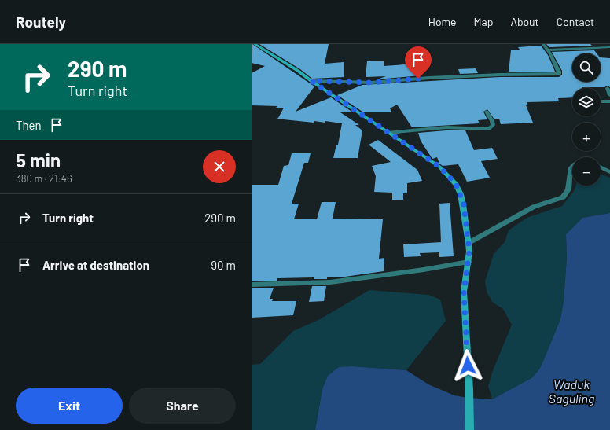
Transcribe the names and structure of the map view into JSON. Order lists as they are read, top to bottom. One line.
{"water":["Waduk Saguling"],"page":{"header":"Routely","nav":["Home","Map","About","Contact"],"turn":["290 m","Turn right"],"map_buttons":["+","−"],"then":"Then","heading":["5 min","380 m · 21:46"],"list":[{"name":"Turn right","value":"290 m"},{"name":"Arrive at destination","value":"90 m"}],"buttons":["Exit","Share"]}}
